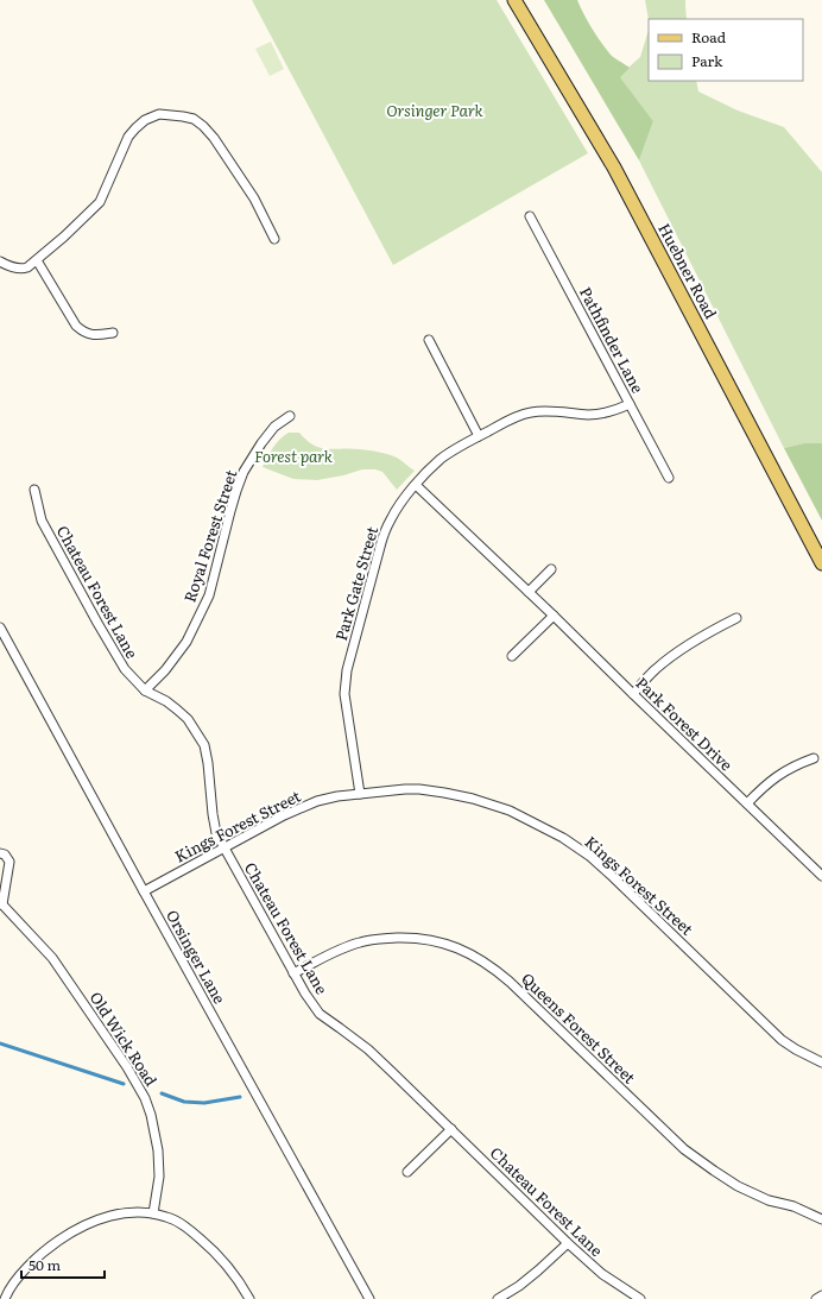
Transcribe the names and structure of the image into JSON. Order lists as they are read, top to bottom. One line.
{"streets":{"main road":["Huebner Road"],"street":["Pathfinder Lane","Royal Forest Street","Park Gate Street","Chateau Forest Lane","Park Forest Drive","Kings Forest Street","Orsinger Lane","Queens Forest Street","Old Wick Road"]},"crossings":[["Pathfinder Lane","Park Gate Street"],["Royal Forest Street","Chateau Forest Lane"],["Park Gate Street","Park Forest Drive"],["Park Gate Street","Kings Forest Street"],["Chateau Forest Lane","Kings Forest Street"],["Chateau Forest Lane","Queens Forest Street"],["Kings Forest Street","Orsinger Lane"]],"parks":["Orsinger Park","Forest park"],"legend":["Road","Park"],"scale_bar":"50 m"}
